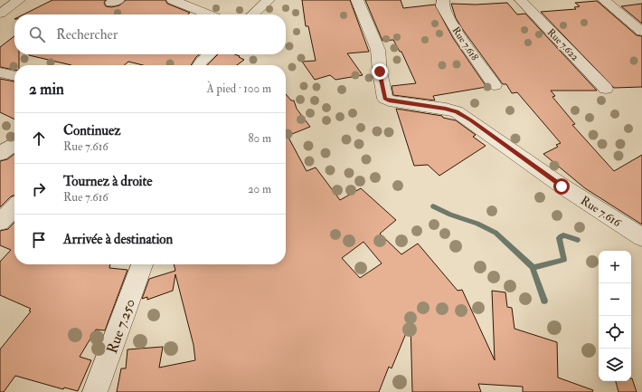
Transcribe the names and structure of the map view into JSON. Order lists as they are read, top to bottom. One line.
{"streets":{"street":["Rue 7.618","Rue 7.622","Rue 7.616","Rue 7.250"]},"page":{"search":"Rechercher","heading":["2 min","À pied · 100 m"],"list":[["Continuez","Rue 7.616","80 m"],["Tournez à droite","Rue 7.616","20 m"],"Arrivée à destination"],"map_buttons":["+","−"]}}
